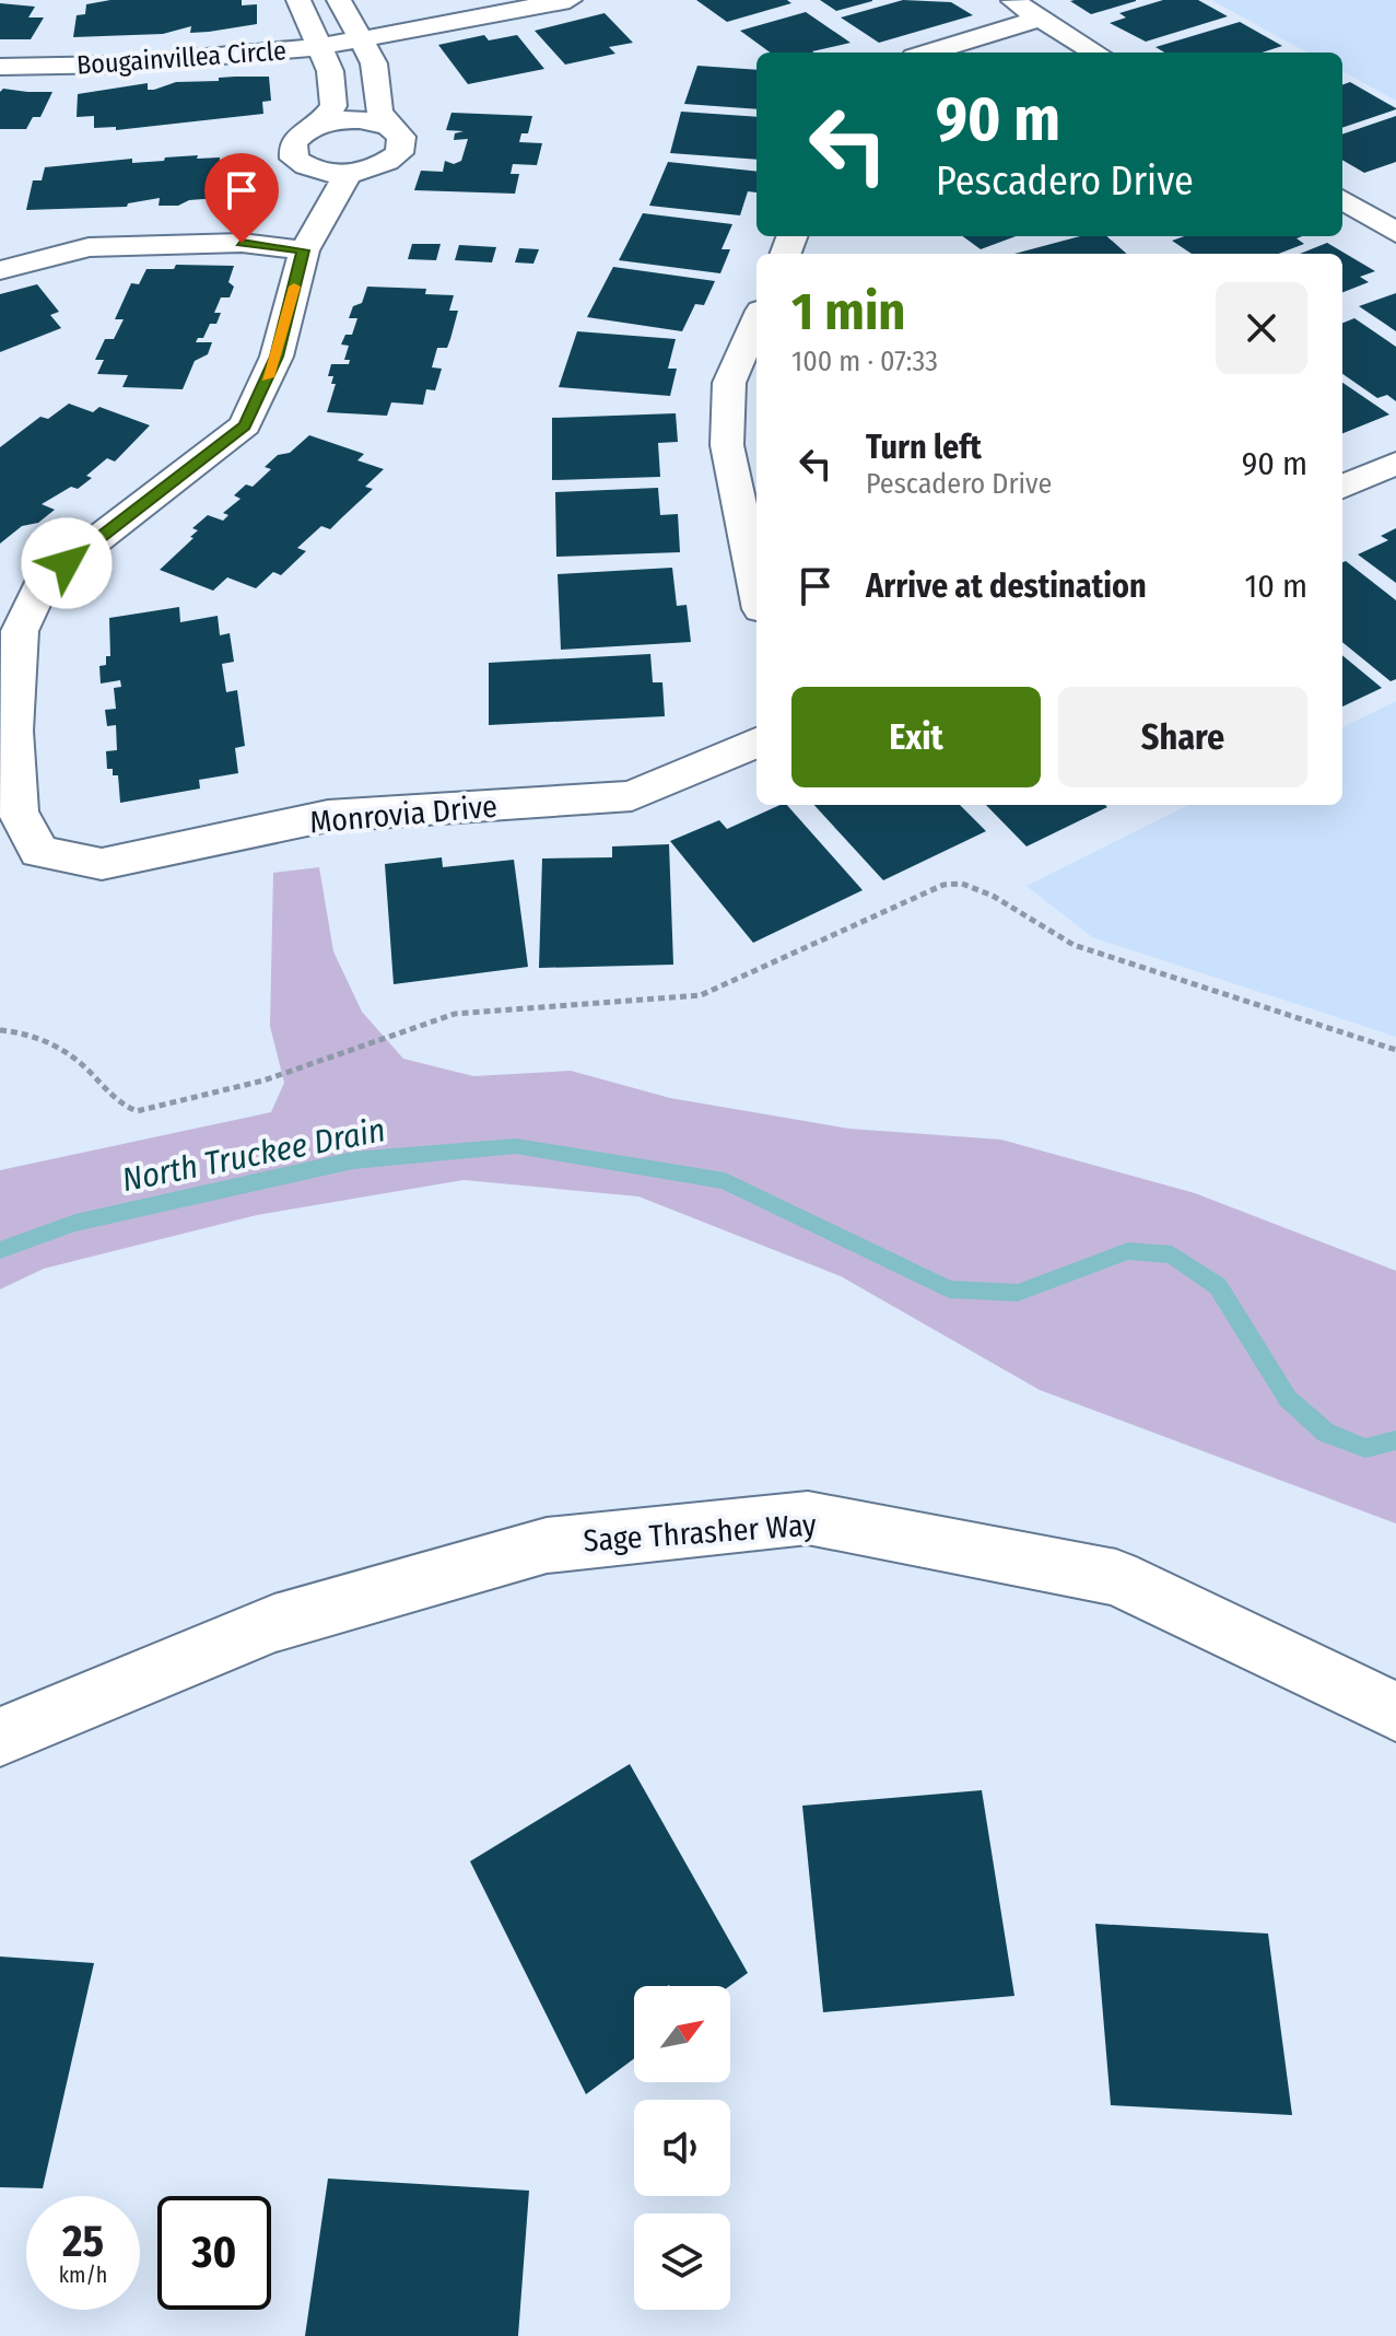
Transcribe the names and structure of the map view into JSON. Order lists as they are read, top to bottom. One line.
{"streets":{"street":["Bougainvillea Circle","Monrovia Drive","Sage Thrasher Way"]},"water":["North Truckee Drain"],"north":"top right","page":{"turn":["90 m","Pescadero Drive"],"heading":["1 min","100 m · 07:33"],"list":[{"name":"Turn left","note":"Pescadero Drive","value":"90 m"},{"name":"Arrive at destination","value":"10 m"}],"buttons":["Exit","Share"],"speed":"25 km/h","limit":"30"}}
